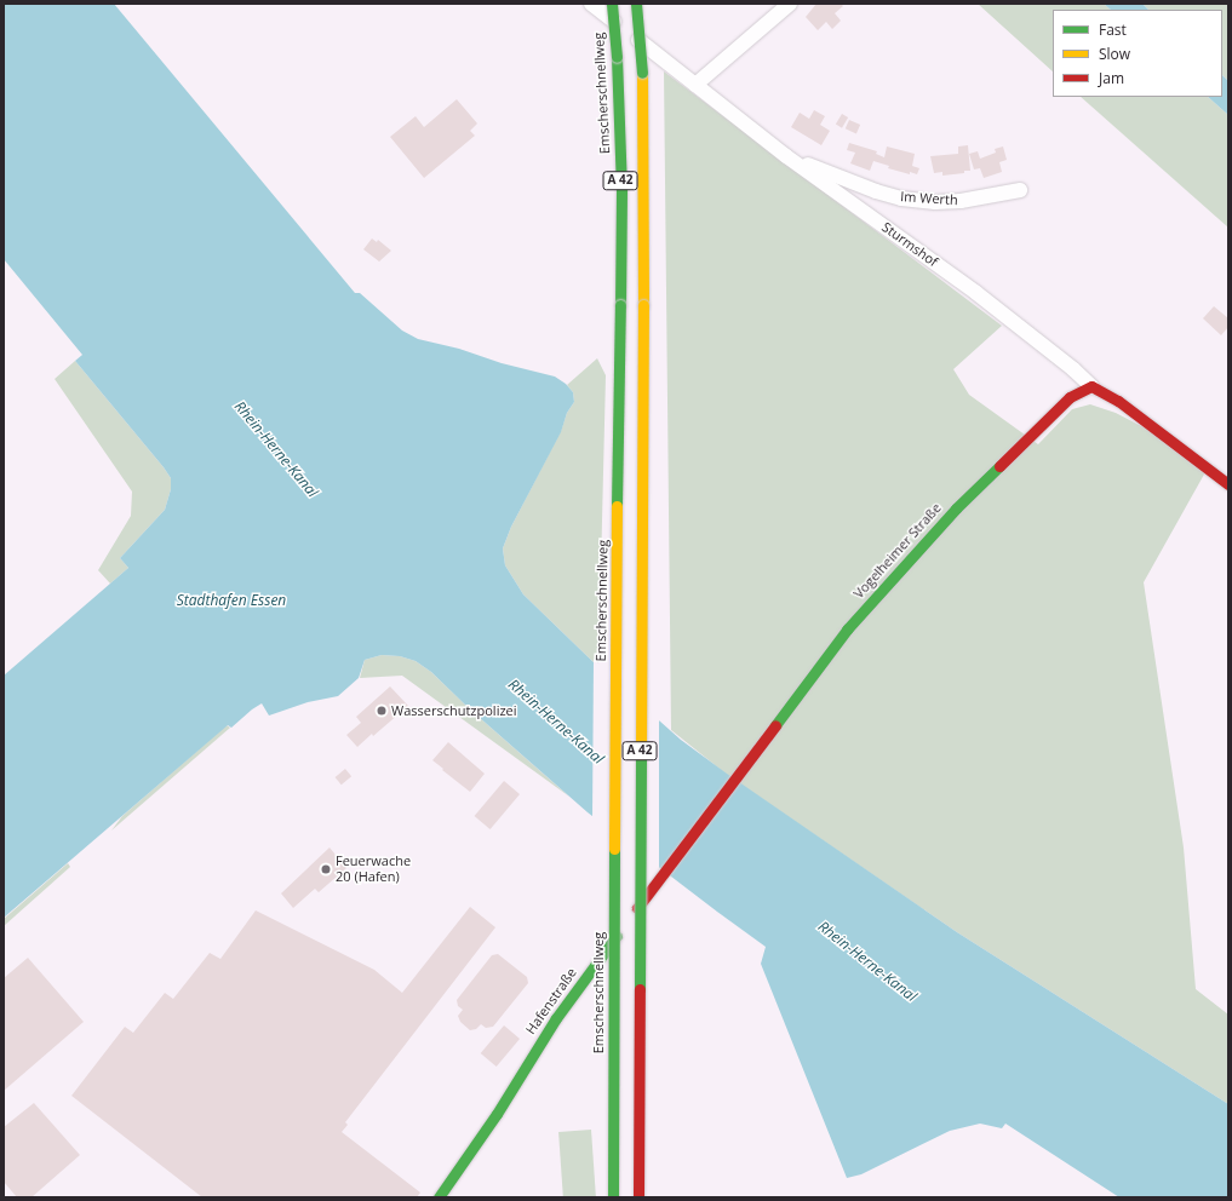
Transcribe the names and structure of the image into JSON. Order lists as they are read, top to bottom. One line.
{"streets":{"main road":["Emscherschnellweg","A 42","Sturmshof","Vogelheimer Straße","Hafenstraße"],"street":["Im Werth"]},"crossings":[["Im Werth","Sturmshof"],["Sturmshof","Vogelheimer Straße"],["Vogelheimer Straße","Hafenstraße"]],"water":["Rhein-Herne-Kanal","Stadthafen Essen"],"places":["Wasserschutzpolizei","Feuerwache 20 (Hafen)"],"legend":["Fast","Slow","Jam"]}
